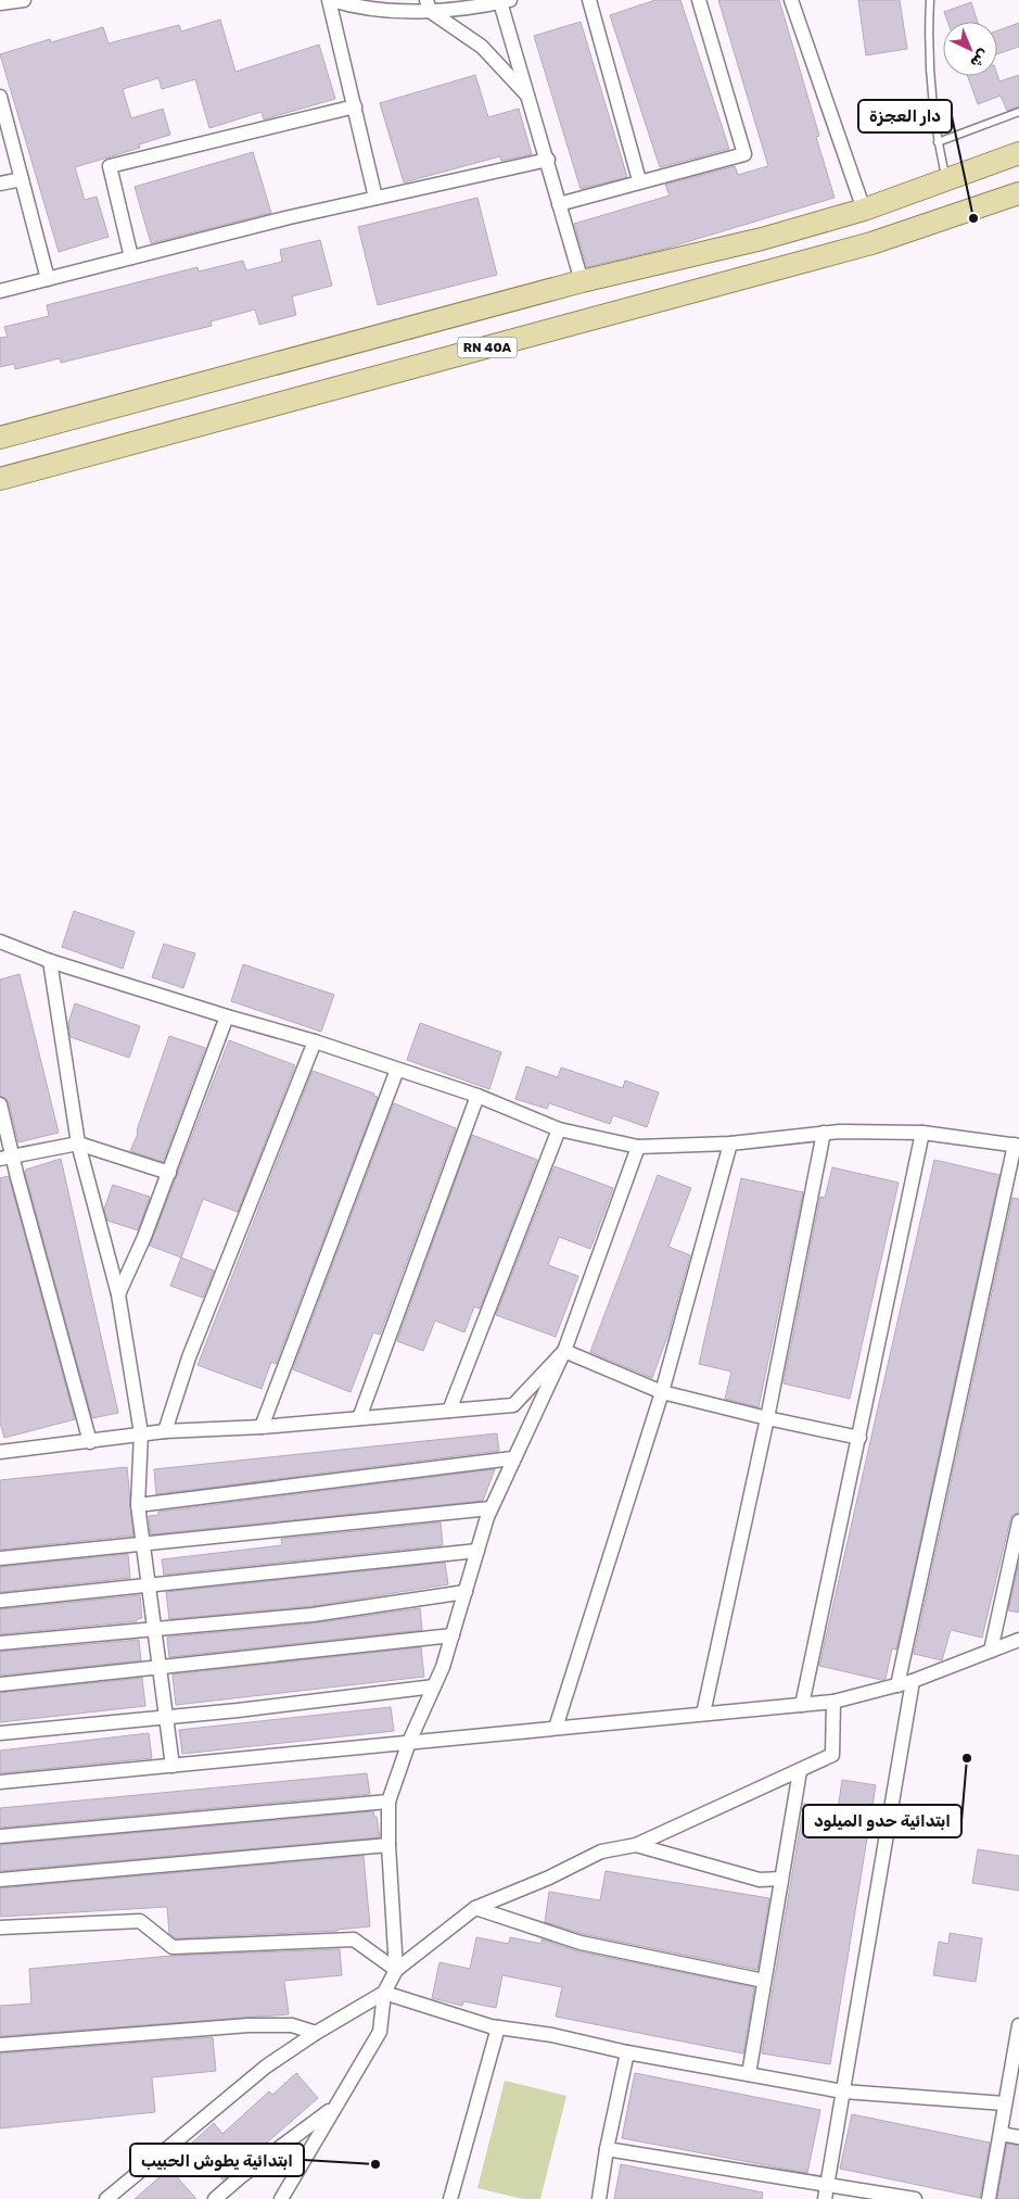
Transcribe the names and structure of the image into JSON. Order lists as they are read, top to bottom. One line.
{"streets":{"main road":["RN 40A"]},"places":["دار العجزة","ابتدائية حدو الميلود","ابتدائية يطوش الحبيب"],"north":"bottom right"}
